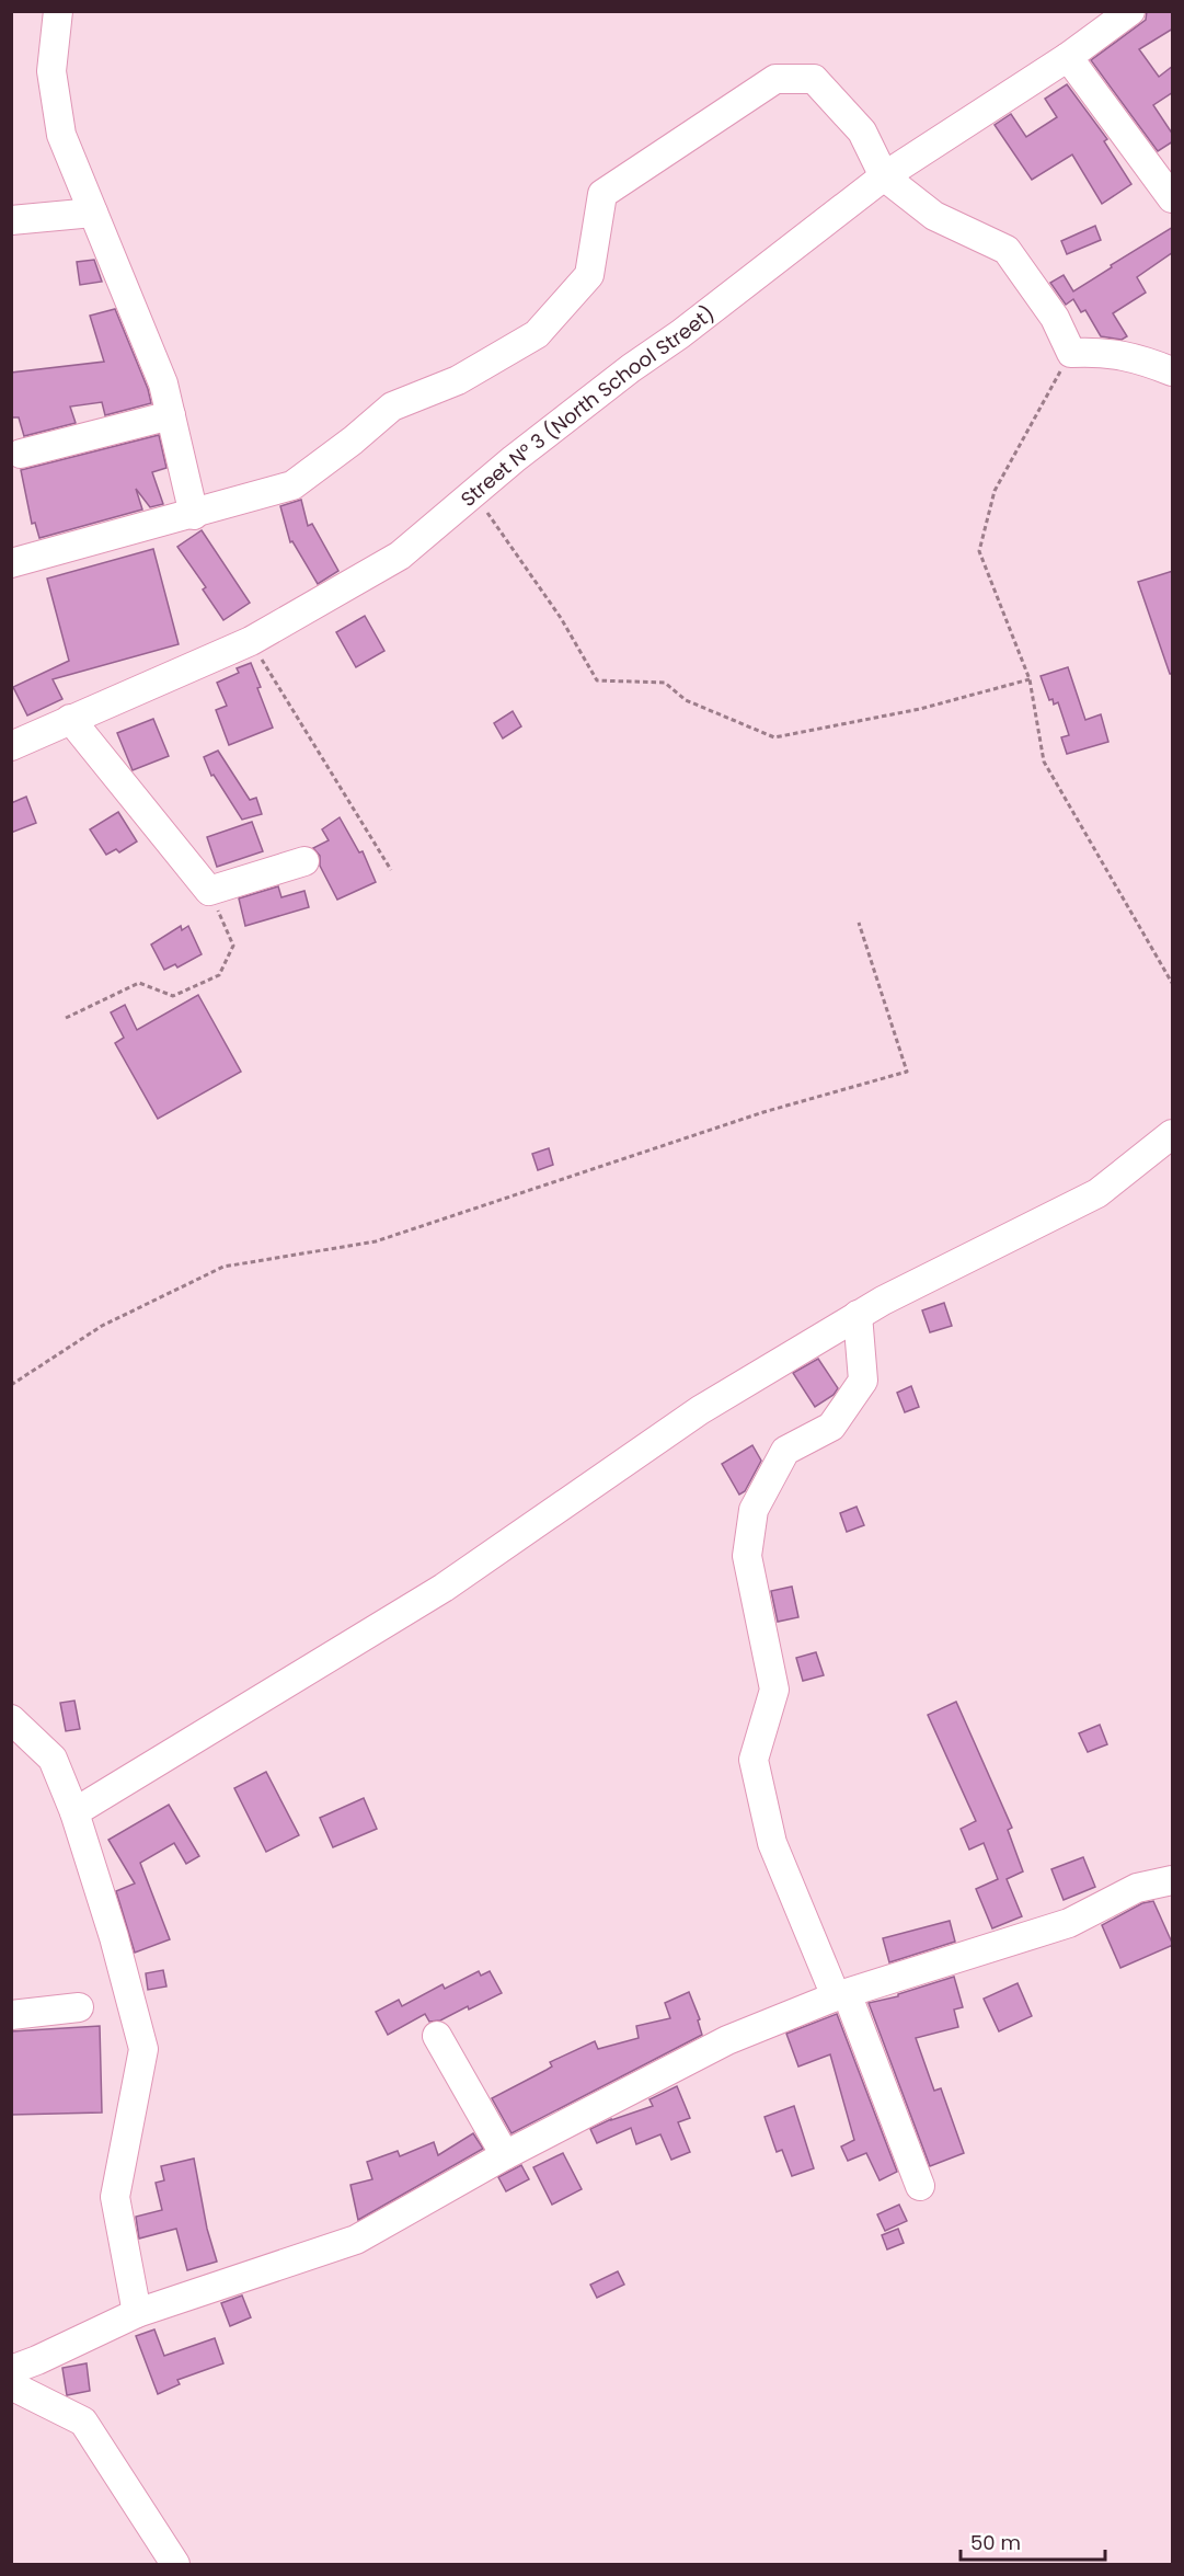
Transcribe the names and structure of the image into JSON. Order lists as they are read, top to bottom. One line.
{"streets":{"street":["Street N° 3 (North School Street)"]},"scale_bar":"50 m"}
